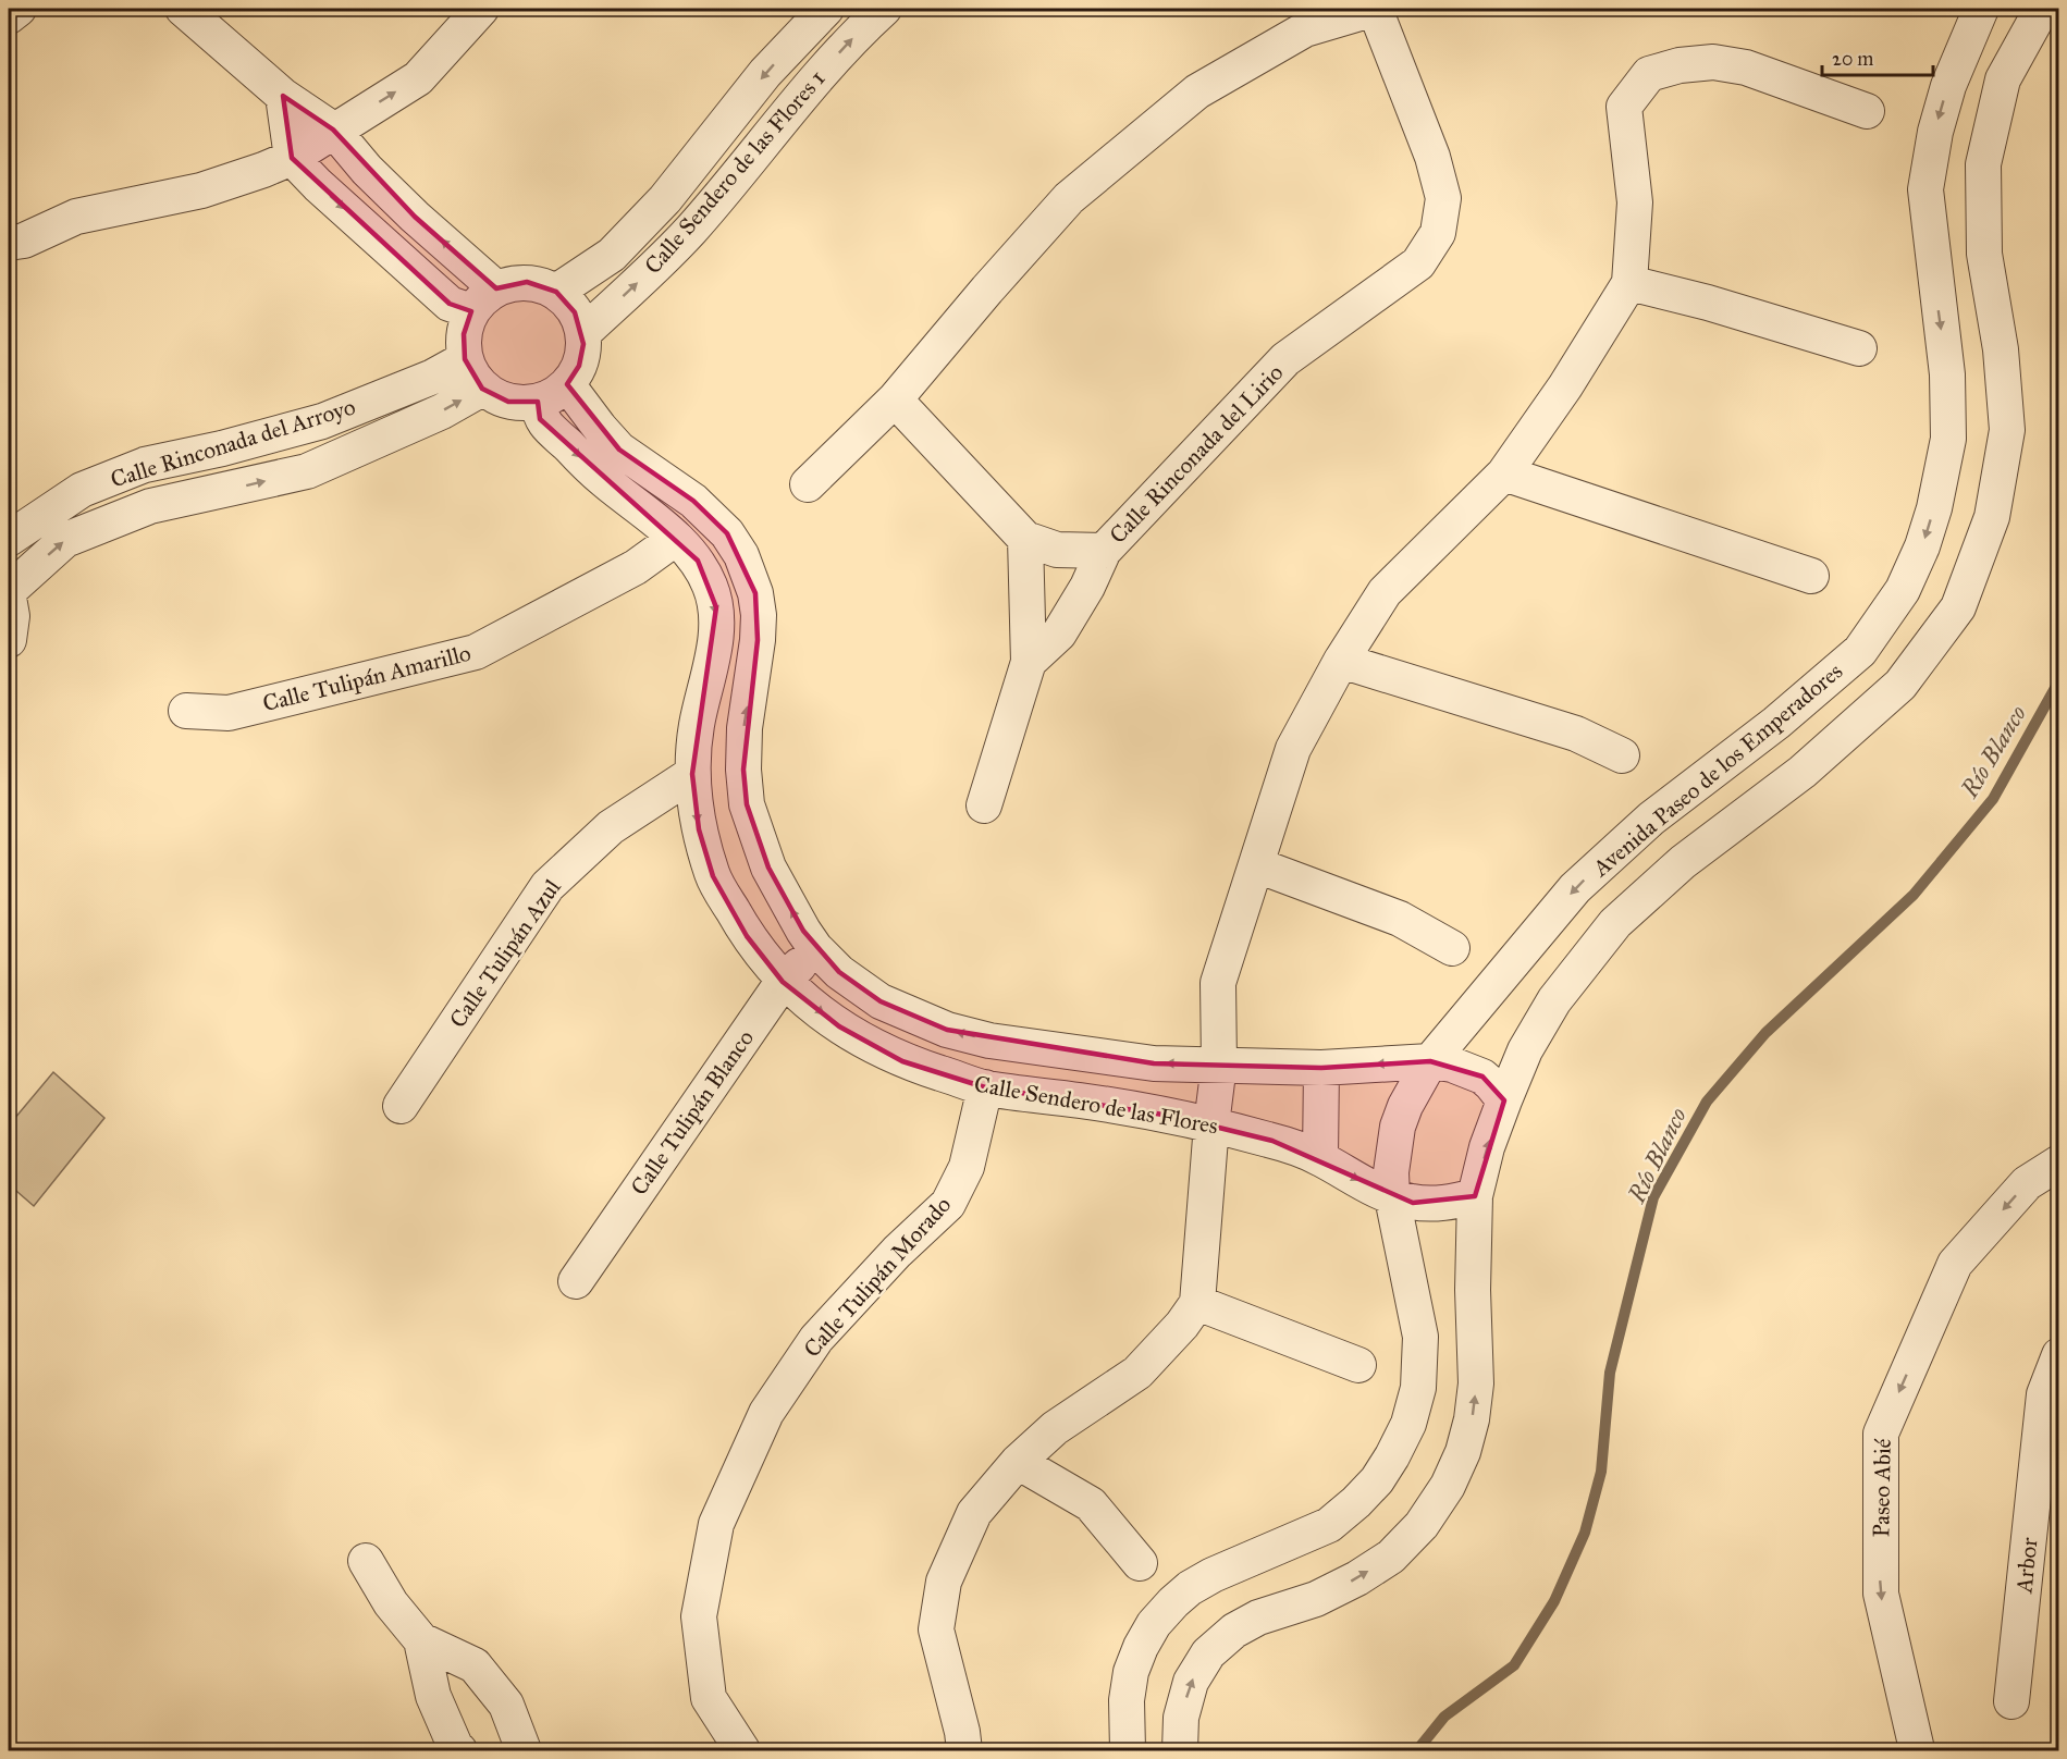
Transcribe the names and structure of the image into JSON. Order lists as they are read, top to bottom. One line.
{"streets":{"street":["Calle Sendero de las Flores 1","Calle Rinconada del Arroyo","Calle Rinconada del Lirio","Calle Tulipán Amarillo","Avenida Paseo de los Emperadores","Calle Tulipán Azul","Calle Sendero de las Flores","Calle Tulipán Blanco","Calle Tulipán Morado","Paseo Abié","Arbor"]},"crossings":[["Calle Sendero de las Flores 1","Calle Rinconada del Arroyo"],["Calle Sendero de las Flores 1","Calle Sendero de las Flores"],["Calle Rinconada del Arroyo","Calle Sendero de las Flores"],["Calle Tulipán Amarillo","Calle Sendero de las Flores"],["Avenida Paseo de los Emperadores","Calle Sendero de las Flores"],["Calle Tulipán Azul","Calle Sendero de las Flores"],["Calle Sendero de las Flores","Calle Tulipán Blanco"],["Calle Sendero de las Flores","Calle Tulipán Morado"]],"one_way":["Paseo Abié"],"water":["Río Blanco"],"scale_bar":"20 m"}
